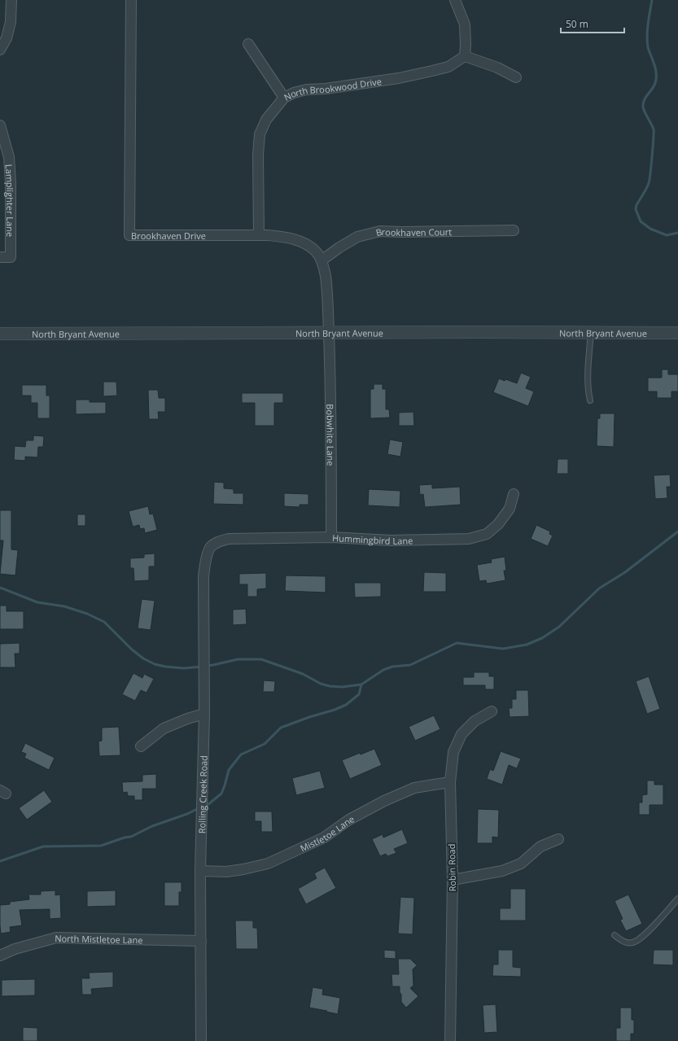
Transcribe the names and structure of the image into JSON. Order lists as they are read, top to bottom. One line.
{"streets":{"street":["North Brookwood Drive","Lamplighter Lane","Brookhaven Court","Brookhaven Drive","North Bryant Avenue","Bobwhite Lane","Hummingbird Lane","Rolling Creek Road","Mistletoe Lane","Robin Road","North Mistletoe Lane"]},"crossings":[["North Brookwood Drive","Brookhaven Drive"],["Brookhaven Court","Brookhaven Drive"],["Brookhaven Drive","North Bryant Avenue"],["Brookhaven Drive","Bobwhite Lane"],["North Bryant Avenue","Bobwhite Lane"],["Bobwhite Lane","Hummingbird Lane"],["Hummingbird Lane","Rolling Creek Road"],["Rolling Creek Road","Mistletoe Lane"],["Rolling Creek Road","North Mistletoe Lane"],["Mistletoe Lane","Robin Road"]],"scale_bar":"50 m"}
